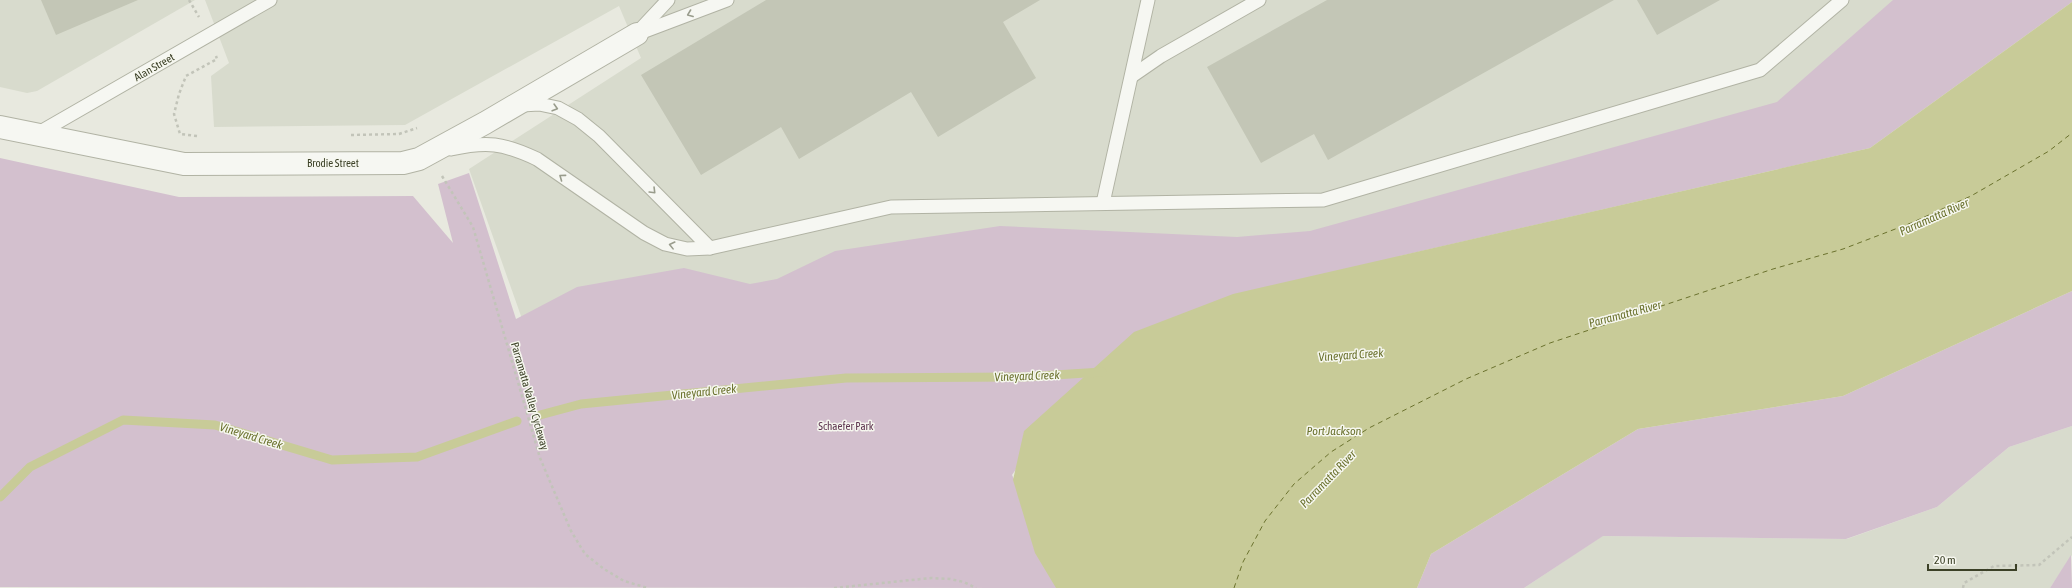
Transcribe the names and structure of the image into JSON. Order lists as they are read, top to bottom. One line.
{"streets":{"street":["Brodie Street"],"lane":["Alan Street"],"path":["Parramatta Valley Cycleway"]},"crossings":[["Alan Street","Brodie Street"]],"water":["Parramatta River","Vineyard Creek","Port Jackson"],"parks":["Schaefer Park"],"scale_bar":"20 m"}
